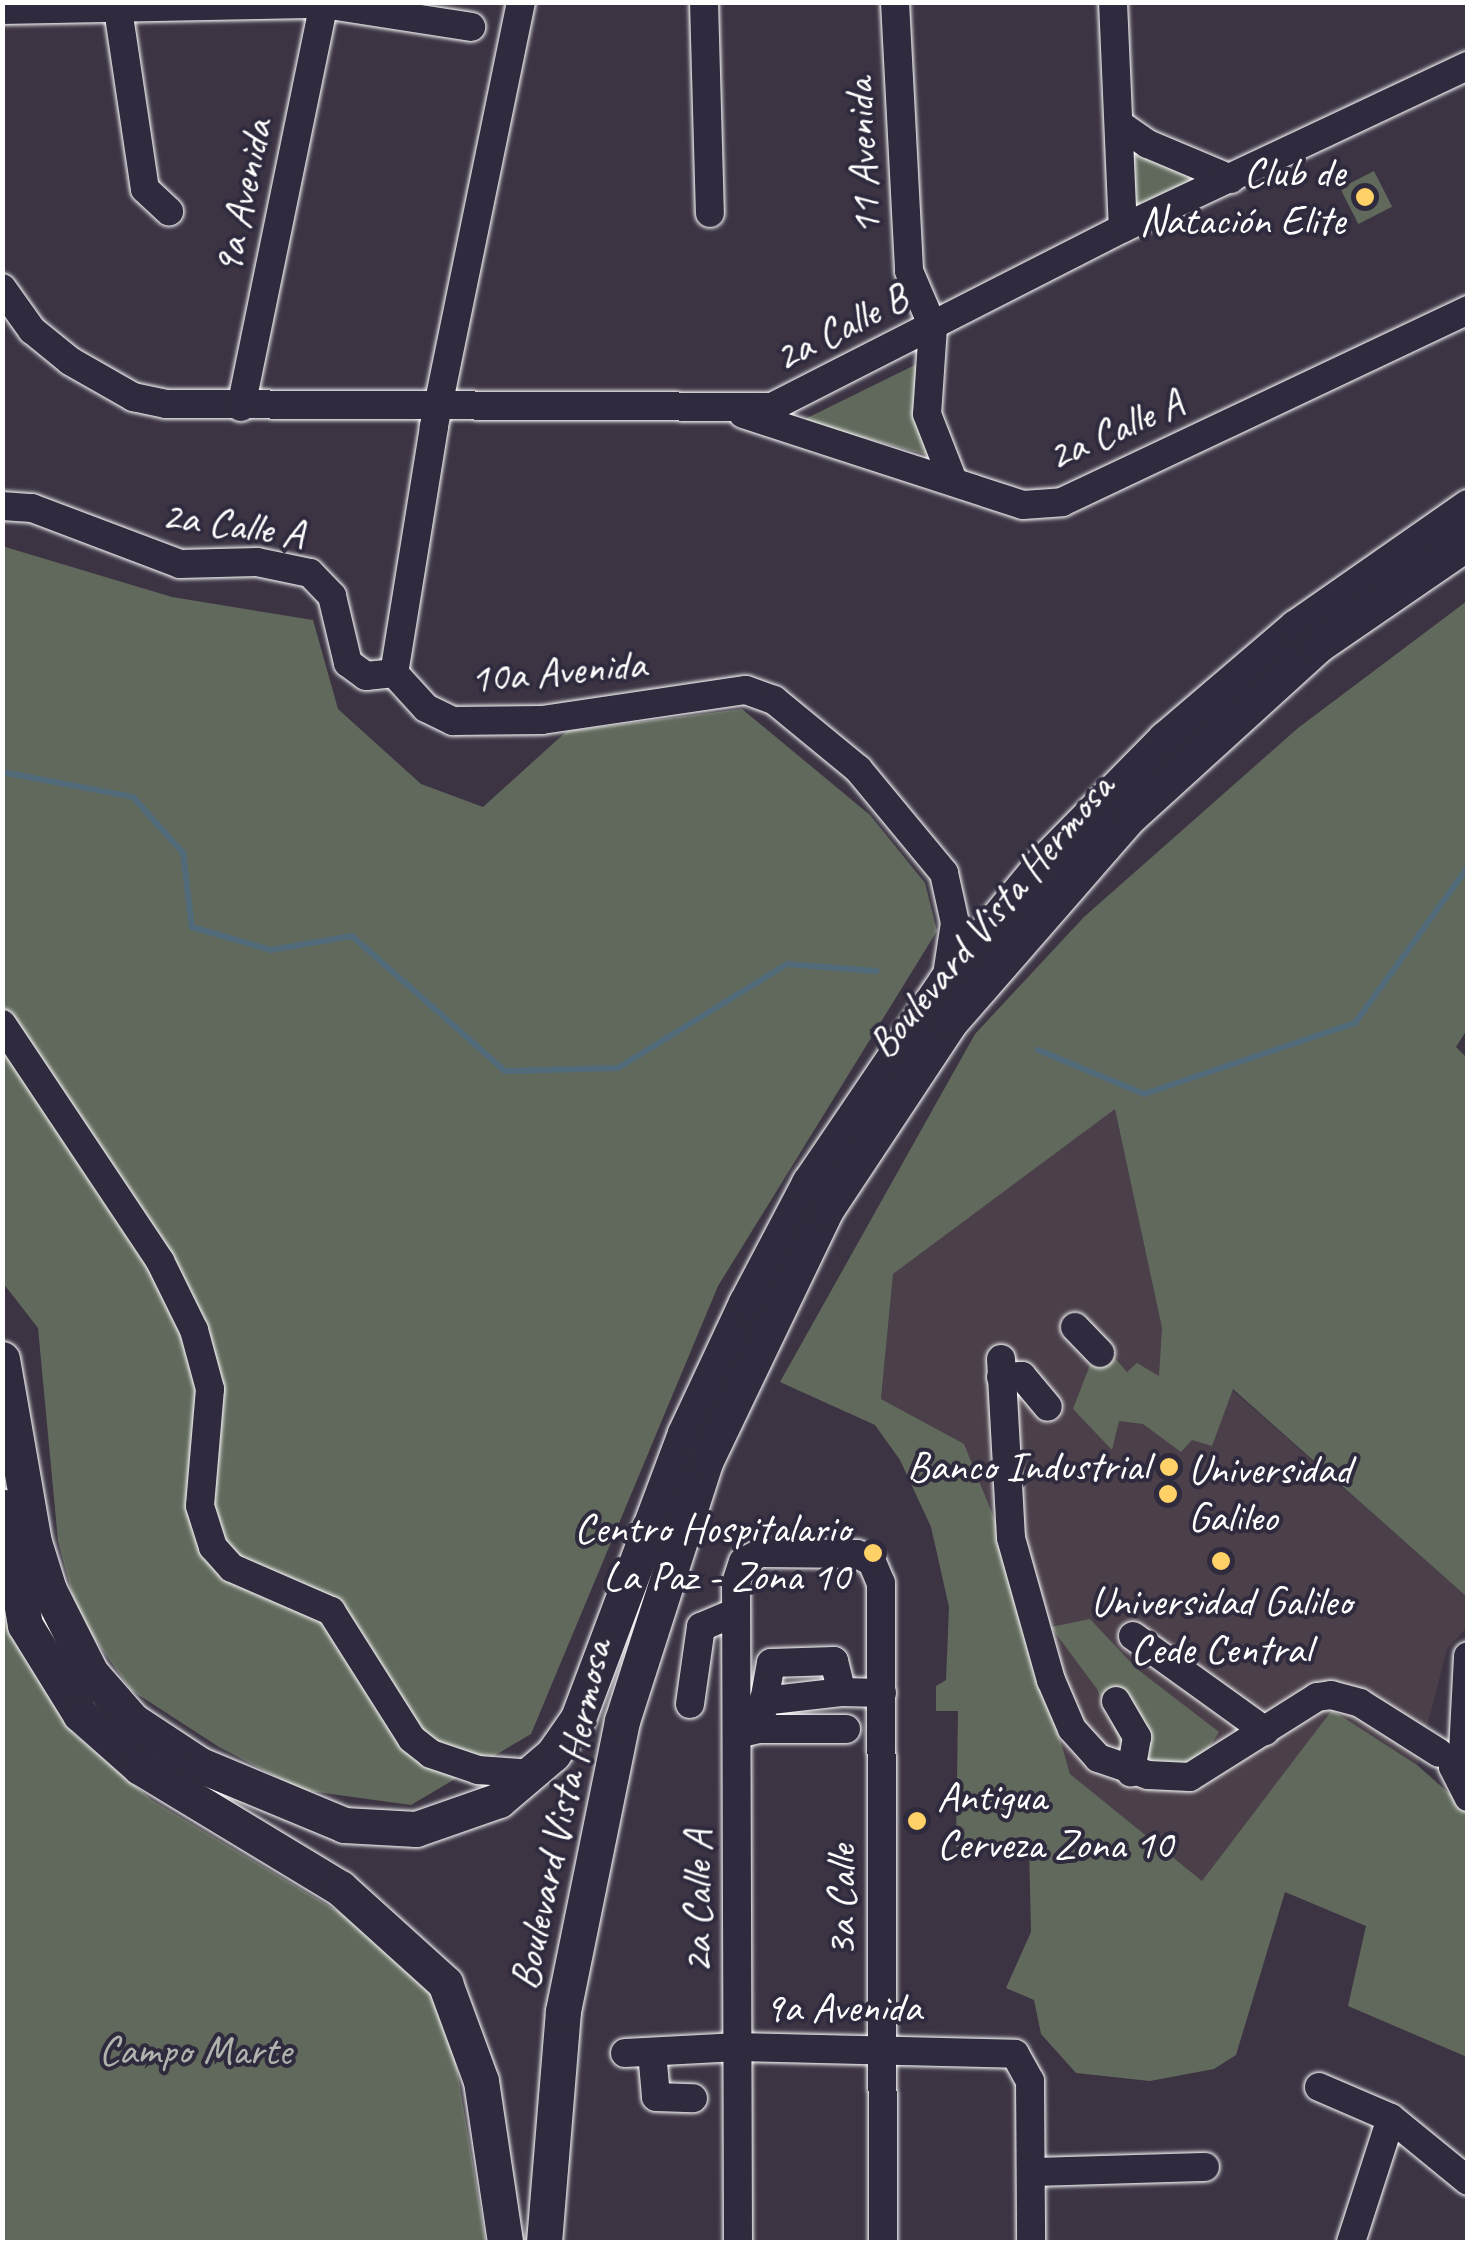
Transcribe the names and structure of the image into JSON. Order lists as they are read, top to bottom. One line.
{"streets":{"main road":["Boulevard Vista Hermosa"],"street":["11 Avenida","9a Avenida","2a Calle B","2a Calle A","10a Avenida","3a Calle"]},"crossings":[["11 Avenida","2a Calle B"],["11 Avenida","2a Calle A"],["9a Avenida","2a Calle B"],["9a Avenida","2a Calle A"],["9a Avenida","3a Calle"],["2a Calle B","2a Calle A"],["2a Calle A","10a Avenida"],["2a Calle A","3a Calle"],["10a Avenida","Boulevard Vista Hermosa"]],"parks":["Campo Marte"],"places":["Club de Natación Elite","Banco Industrial","Universidad Galileo","Centro Hospitalario La Paz - Zona 10","Universidad Galileo Cede Central","Antigua Cerveza Zona 10"]}
